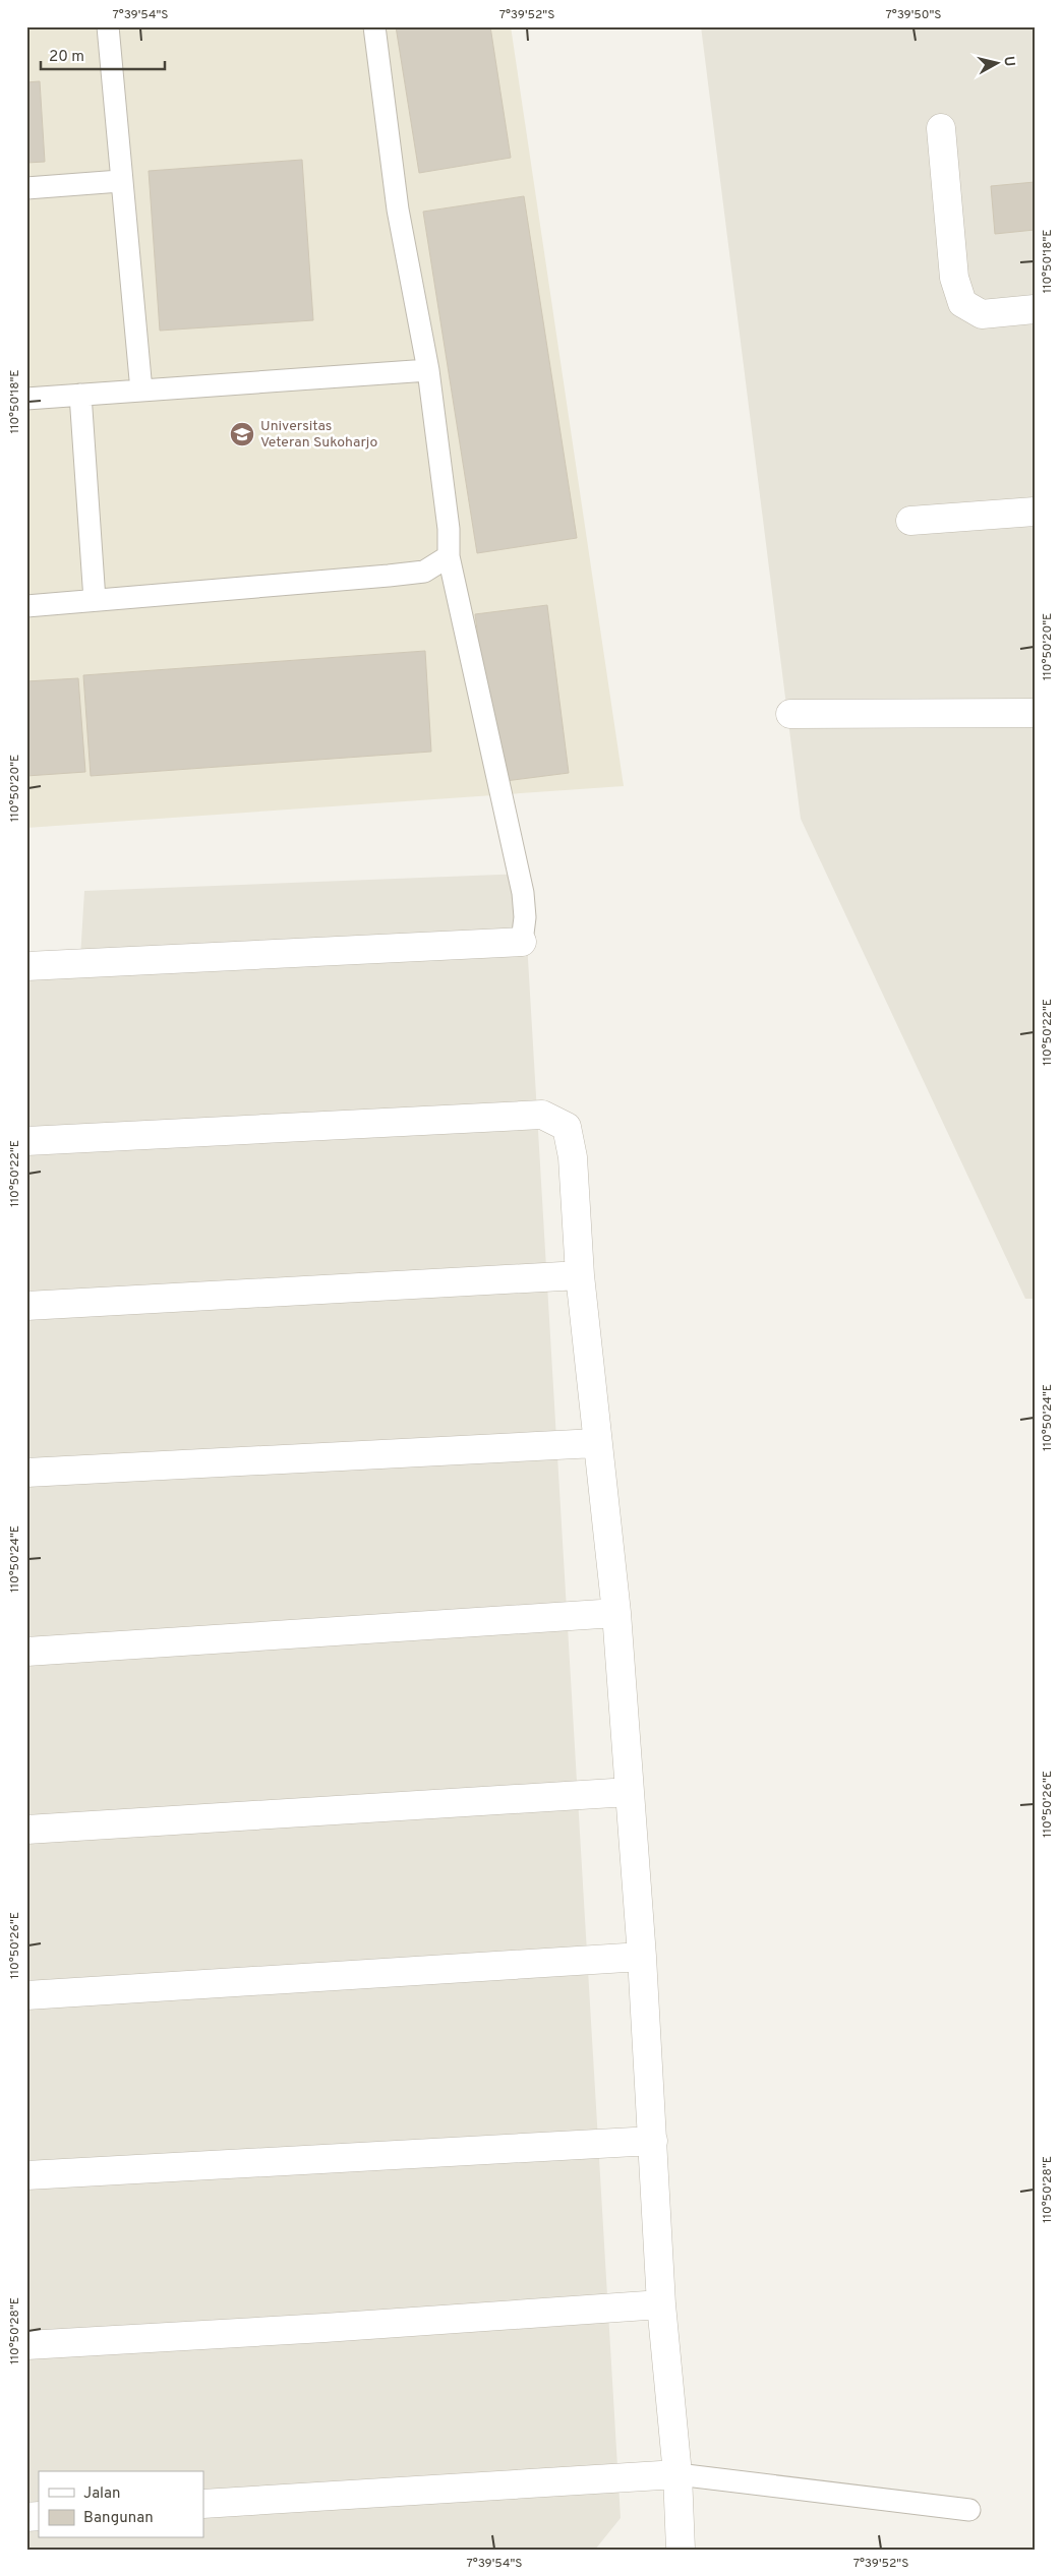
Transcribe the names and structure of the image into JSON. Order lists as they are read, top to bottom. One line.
{"places":{"school or university":["Universitas Veteran Sukoharjo"]},"legend":["Jalan","Bangunan"],"scale_bar":"20 m","north":"right","coordinates":["7°39'54\"S","7°39'52\"S","7°39'50\"S","110°50'18\"E","110°50'20\"E","110°50'22\"E","110°50'24\"E","110°50'26\"E","110°50'28\"E"]}
